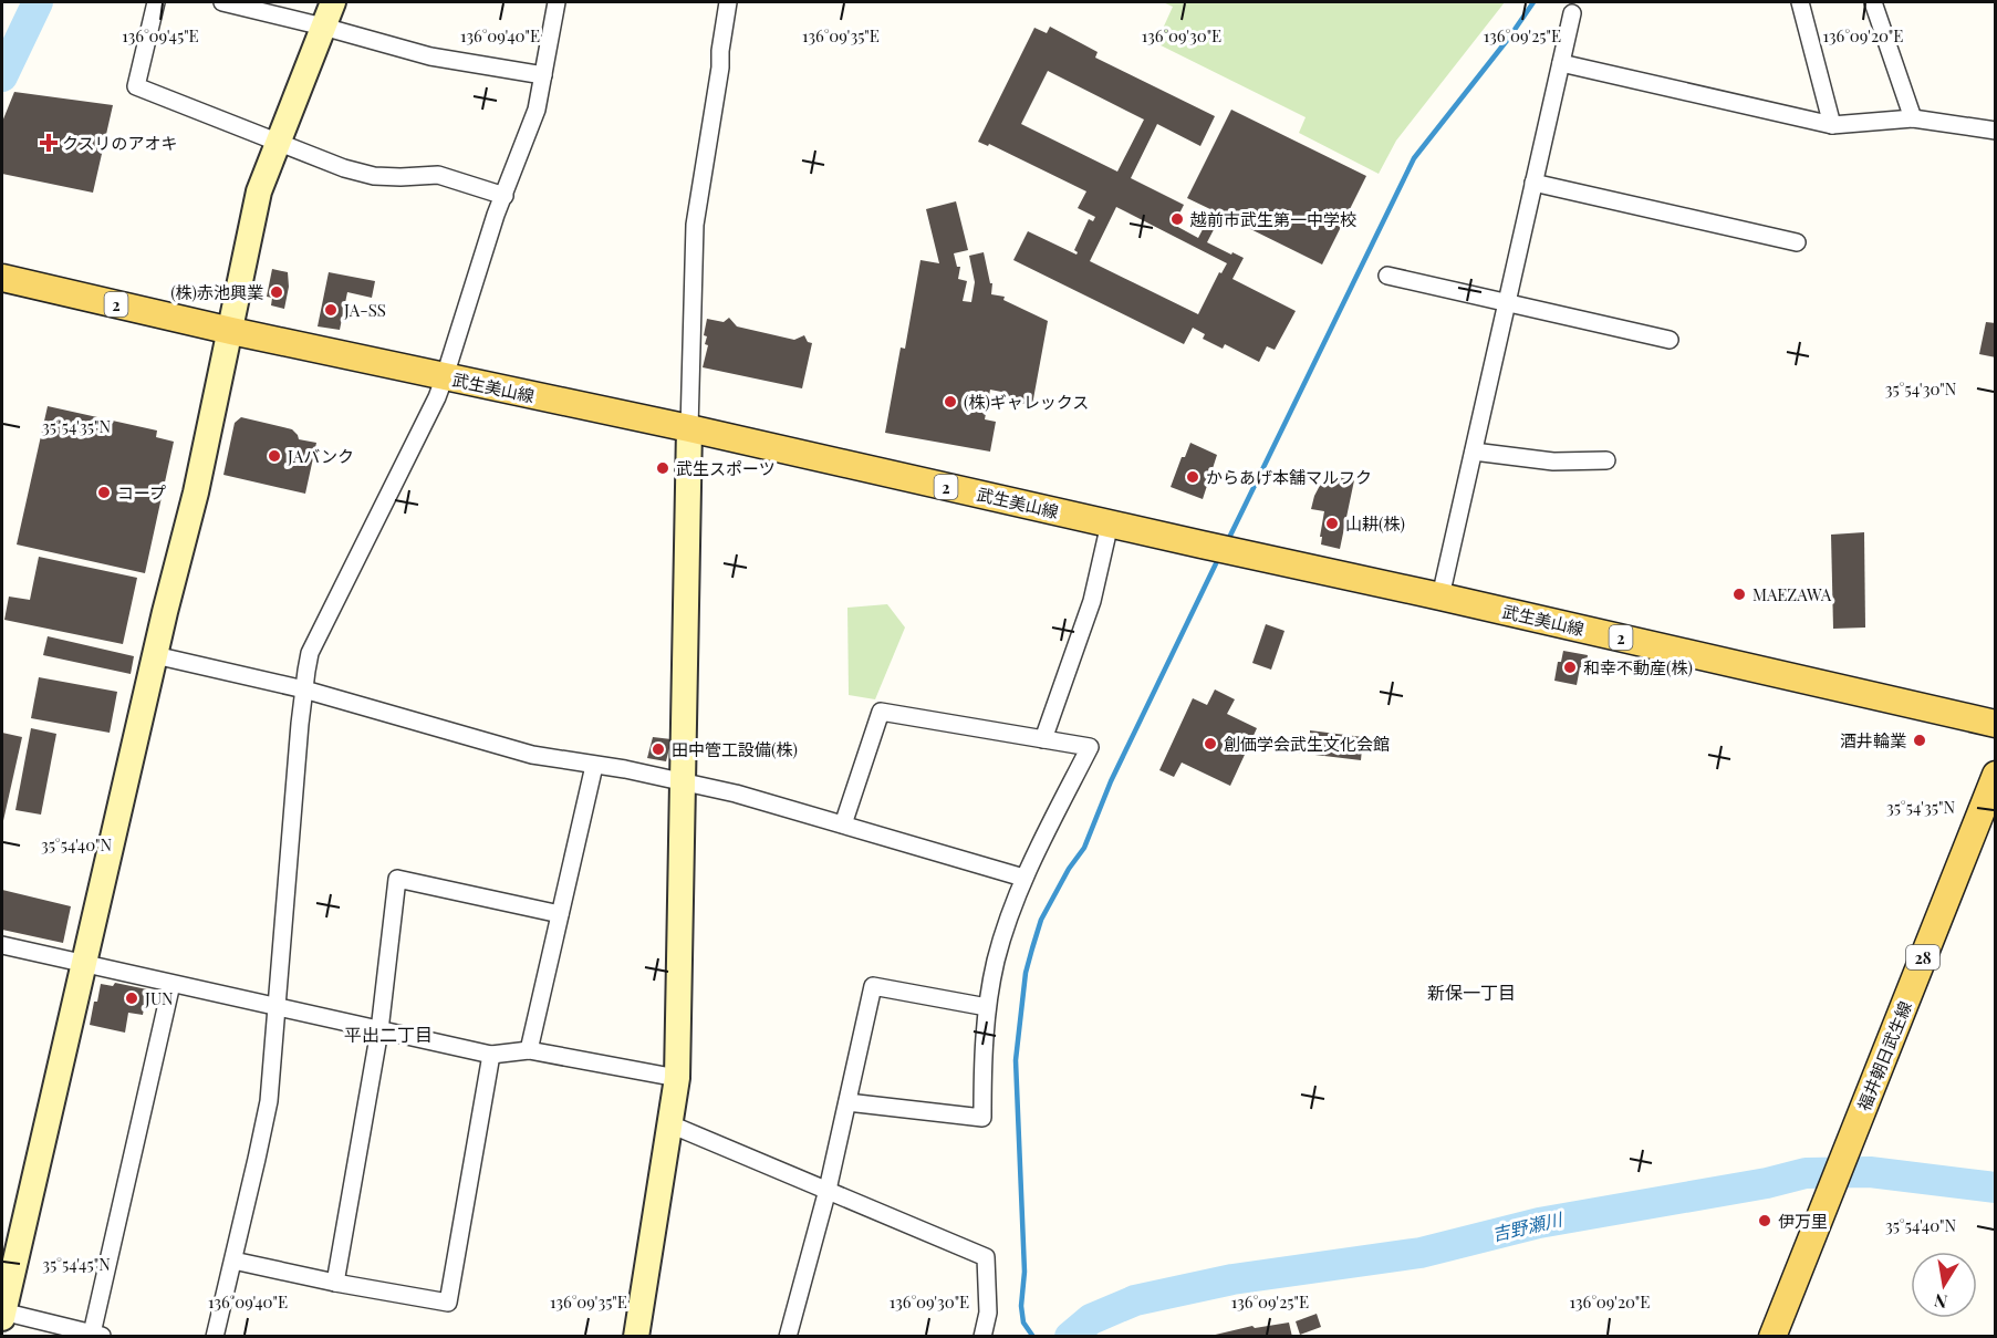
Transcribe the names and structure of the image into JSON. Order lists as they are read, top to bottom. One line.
{"streets":{"main road":["2","武生美山線","28","福井朝日武生線"]},"districts":["新保一丁目","平出二丁目"],"water":["吉野瀬川"],"places":{"health":["クスリのアオキ"],"other":["越前市武生第一中学校","(株)赤池興業","JA-SS","(株)ギャレックス","JAバンク","武生スポーツ","からあげ本舗マルフク","コープ","山耕(株)","MAEZAWA","和幸不動産(株)","酒井輪業","創価学会武生文化会館","田中管工設備(株)","JUN","伊万里"]},"north":"bottom","coordinates":["136°09'40\"E","136°09'35\"E","136°09'30\"E","136°09'25\"E","136°09'20\"E","136°09'45\"E","35°54'30\"N","35°54'35\"N","35°54'40\"N","35°54'45\"N"]}
